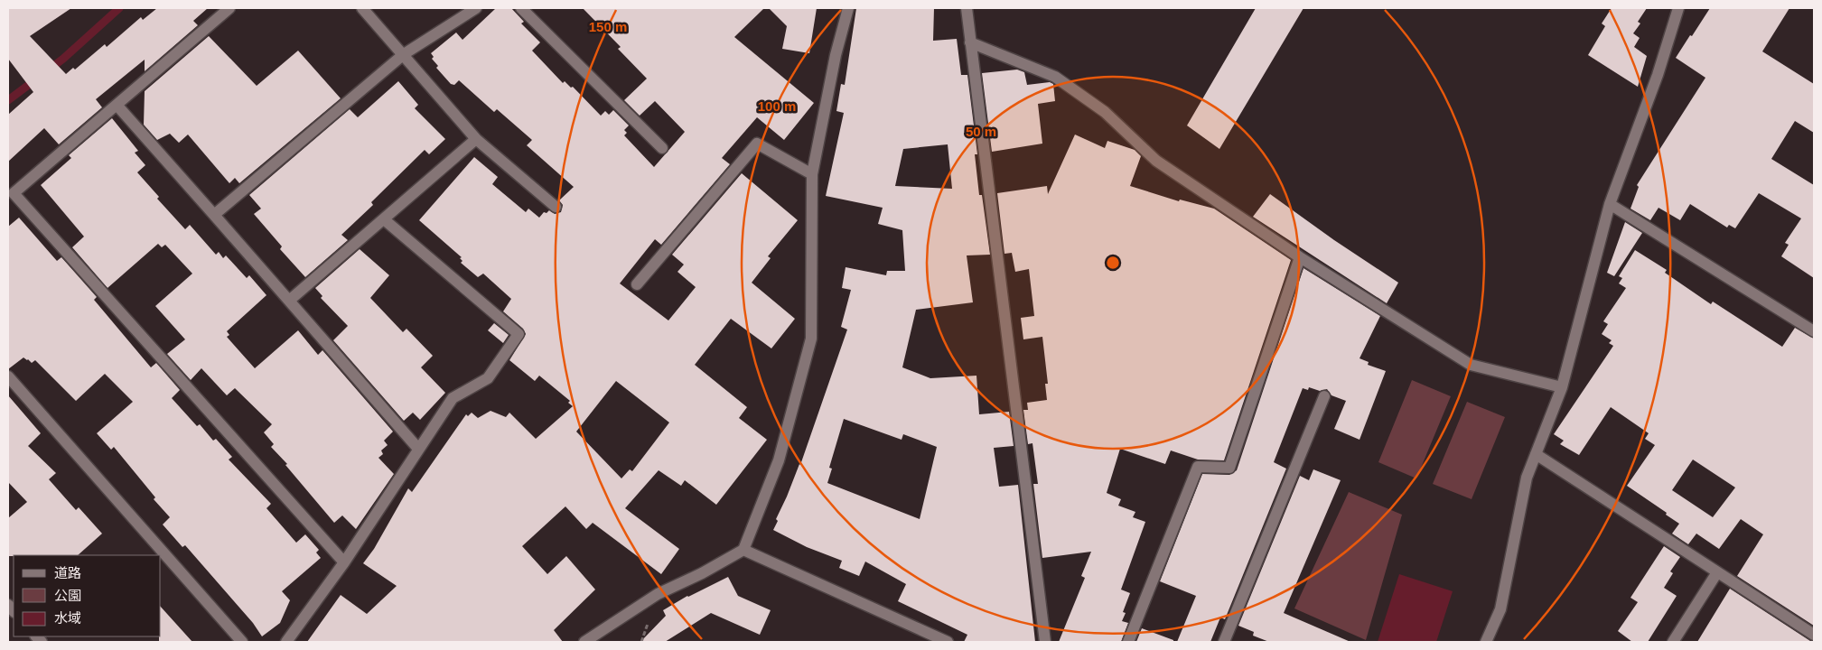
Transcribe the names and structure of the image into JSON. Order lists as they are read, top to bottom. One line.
{"legend":["道路","公園","水域"],"rings":["150 m","100 m","50 m"]}
